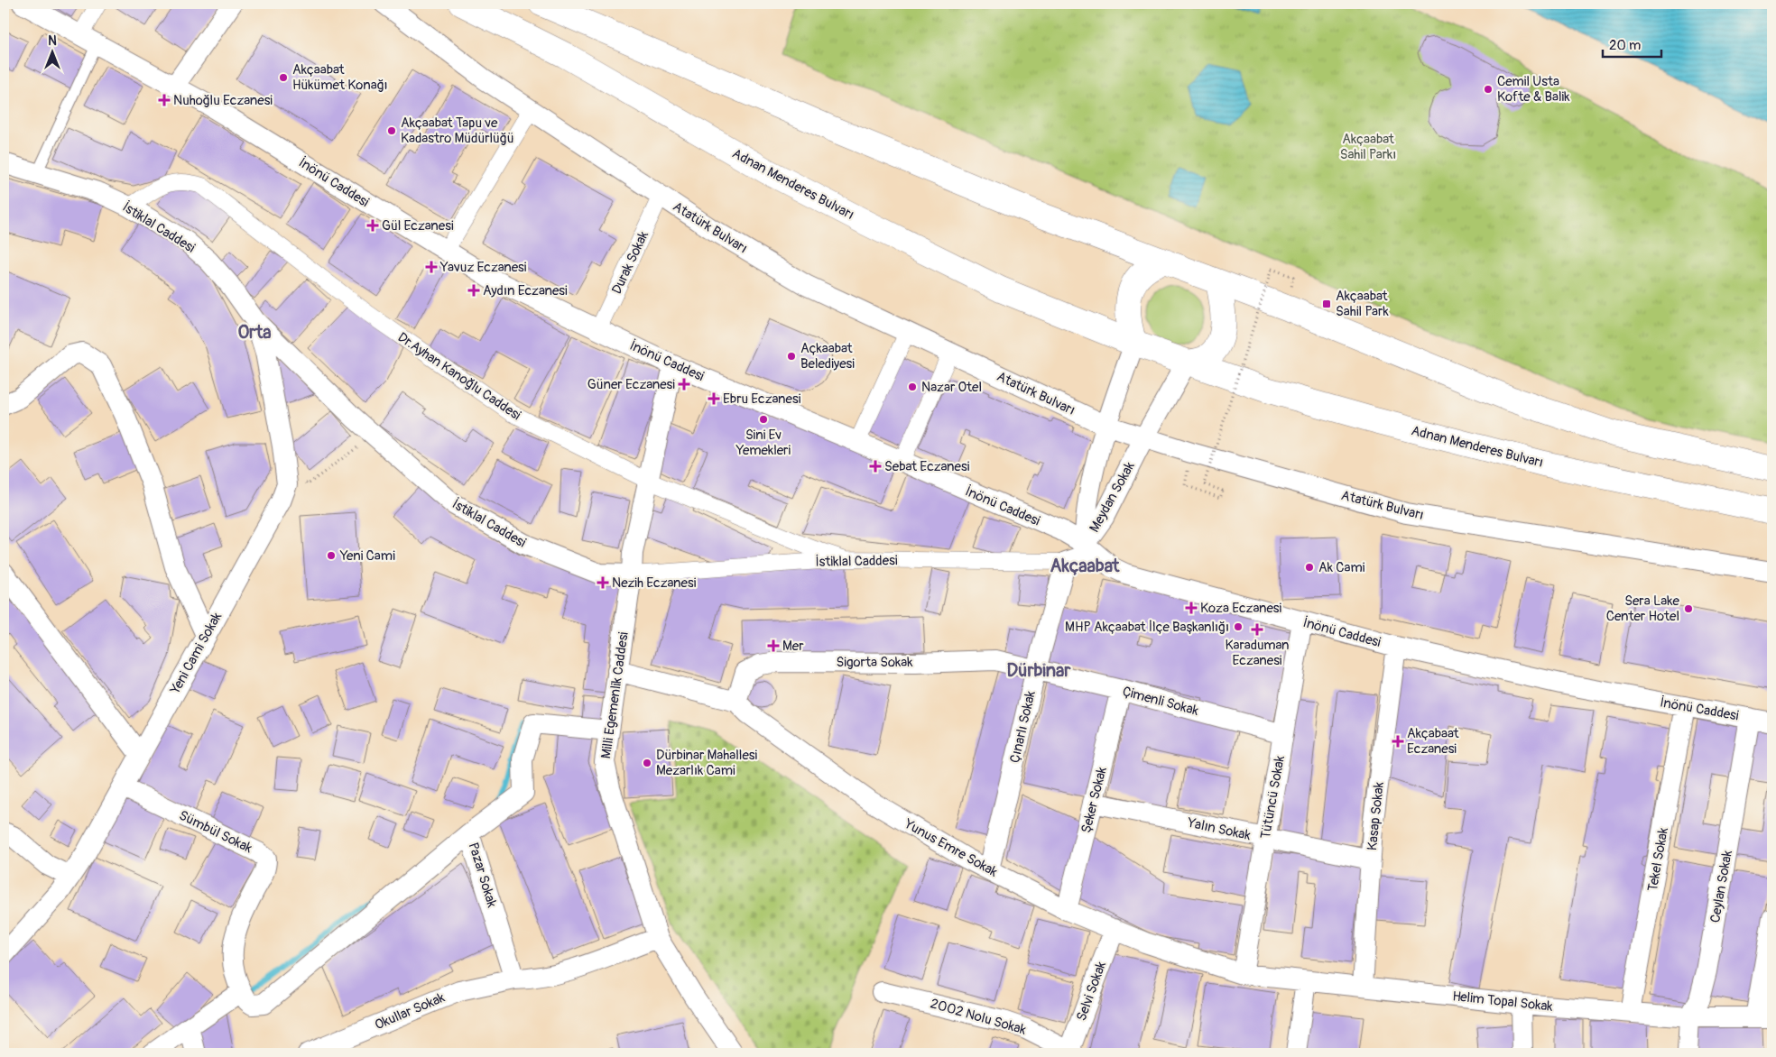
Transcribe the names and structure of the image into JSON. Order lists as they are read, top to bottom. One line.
{"streets":{"highway":["Adnan Menderes Bulvarı"],"street":["İnönü Caddesi","İstiklal Caddesi","Atatürk Bulvarı","Durak Sokak","Dr.Ayhan Kanoğlu Caddesi","Meydan Sokak","Yeni Cami Sokak","Sigorta Sokak","Milli Egemenlik Caddesi","Çimenli Sokak","Çınarlı Sokak","Tütüncü Sokak","Şeker Sokak","Kasap Sokak","Yalın Sokak","Sümbül Sokak","Yunus Emre Sokak","Tekel Sokak","Pazar Sokak","Ceylan Sokak","Selvi Sokak","Helim Topal Sokak","Okullar Sokak","2002 Nolu Sokak"]},"crossings":[["İnönü Caddesi","Durak Sokak"],["İnönü Caddesi","Meydan Sokak"],["İnönü Caddesi","Milli Egemenlik Caddesi"],["İnönü Caddesi","Tütüncü Sokak"],["İnönü Caddesi","Kasap Sokak"],["İnönü Caddesi","Tekel Sokak"],["İnönü Caddesi","Ceylan Sokak"],["Adnan Menderes Bulvarı","Meydan Sokak"],["İstiklal Caddesi","Dr.Ayhan Kanoğlu Caddesi"],["İstiklal Caddesi","Yeni Cami Sokak"],["İstiklal Caddesi","Milli Egemenlik Caddesi"],["İstiklal Caddesi","Çınarlı Sokak"],["Atatürk Bulvarı","Durak Sokak"],["Atatürk Bulvarı","Meydan Sokak"],["Dr.Ayhan Kanoğlu Caddesi","Milli Egemenlik Caddesi"],["Yeni Cami Sokak","Sümbül Sokak"],["Sigorta Sokak","Çimenli Sokak"],["Sigorta Sokak","Çınarlı Sokak"],["Sigorta Sokak","Yunus Emre Sokak"],["Milli Egemenlik Caddesi","Yunus Emre Sokak"],["Milli Egemenlik Caddesi","Pazar Sokak"],["Çimenli Sokak","Çınarlı Sokak"],["Çimenli Sokak","Tütüncü Sokak"],["Çimenli Sokak","Şeker Sokak"],["Çınarlı Sokak","Yunus Emre Sokak"],["Tütüncü Sokak","Yalın Sokak"],["Tütüncü Sokak","Yunus Emre Sokak"],["Şeker Sokak","Yalın Sokak"],["Şeker Sokak","Yunus Emre Sokak"],["Kasap Sokak","Yalın Sokak"],["Kasap Sokak","Helim Topal Sokak"],["Yunus Emre Sokak","Selvi Sokak"],["Yunus Emre Sokak","Helim Topal Sokak"],["Tekel Sokak","Helim Topal Sokak"],["Pazar Sokak","Okullar Sokak"],["Ceylan Sokak","Helim Topal Sokak"],["Selvi Sokak","2002 Nolu Sokak"]],"districts":["Orta","Akçaabat","Dürbinar"],"parks":["Akçaabat Sahil Parkı"],"places":{"other":["Akçaabat Hükümet Konağı","Cemil Usta Kofte & Balik","Akçaabat Tapu ve Kadastro Müdürlüğü","Açkaabat Belediyesi","Nazar Otel","Sini Ev Yemekleri","Yeni Cami","Ak Cami","Sera Lake Center Hotel","MHP Akçaabat İlçe Başkanlığı","Dürbinar Mahallesi Mezarlık Cami"],"health":["Nuhoğlu Eczanesi","Gül Eczanesi","Yavuz Eczanesi","Aydın Eczanesi","Güner Eczanesi","Ebru Eczanesi","Sebat Eczanesi","Nezih Eczanesi","Koza Eczanesi","Karaduman Eczanesi","Mer","Akçabaat Eczanesi"],"transit":["Akçaabat Sahil Park"]},"scale_bar":"20 m","north":"top"}
